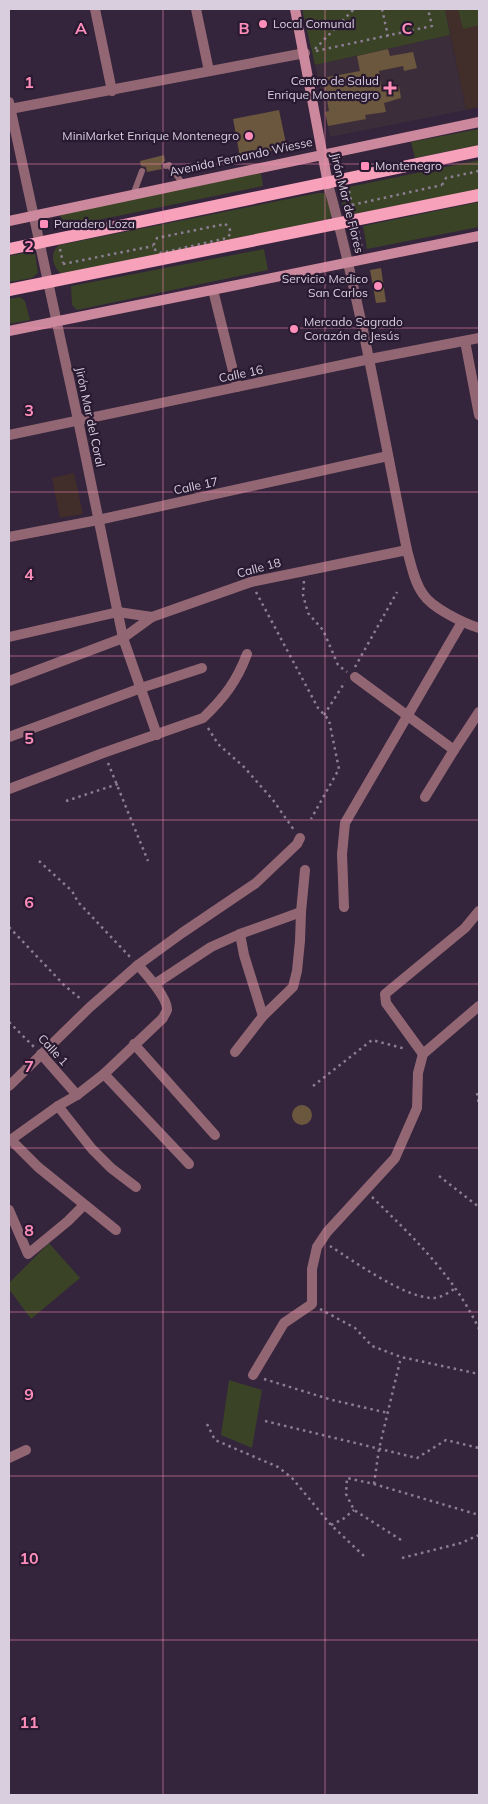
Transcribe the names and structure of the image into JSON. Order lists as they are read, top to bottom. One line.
{"streets":{"main road":["Avenida Fernando Wiesse","Jirón Mar de Flores"],"street":["Calle 16","Jirón Mar del Coral","Calle 17","Calle 18","Calle 1"]},"crossings":[["Avenida Fernando Wiesse","Jirón Mar de Flores"],["Avenida Fernando Wiesse","Jirón Mar del Coral"],["Jirón Mar de Flores","Calle 16"],["Jirón Mar de Flores","Calle 17"],["Jirón Mar de Flores","Calle 18"],["Calle 16","Jirón Mar del Coral"],["Jirón Mar del Coral","Calle 17"],["Jirón Mar del Coral","Calle 18"]],"places":{"other":["Local Comunal","MiniMarket Enrique Montenegro","Servicio Medico San Carlos","Mercado Sagrado Corazón de Jesús"],"health":["Centro de Salud Enrique Montenegro"],"transit":["Montenegro","Paradero Loza"]},"grid":{"columns":["A","B","C"],"rows":["1","2","3","4","5","6","7","8","9","10","11"]}}
